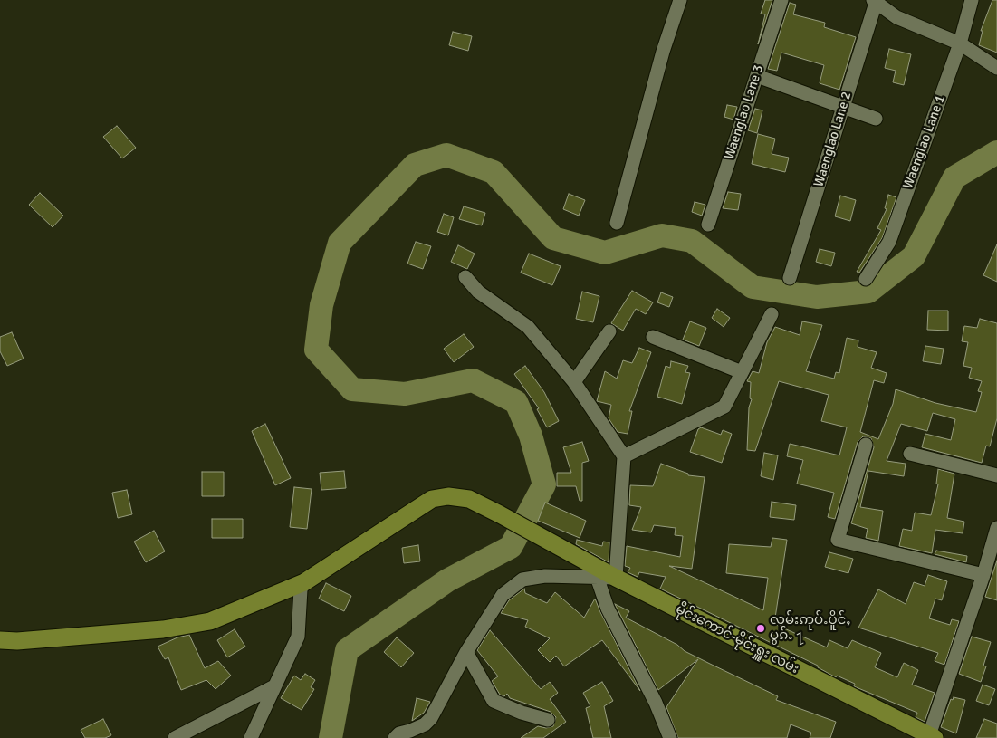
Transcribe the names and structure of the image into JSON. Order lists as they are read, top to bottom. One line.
{"streets":{"main road":["မိုင်းကောင်-မိုင်းရှူး လမ်း"],"street":["Waenglao Lane 3","Waenglao Lane 2","Waenglao Lane 1"]},"places":["လုမ်းဢုပ်ႉပိူင်ႇ ပွၵ်ႉ ႑"]}
